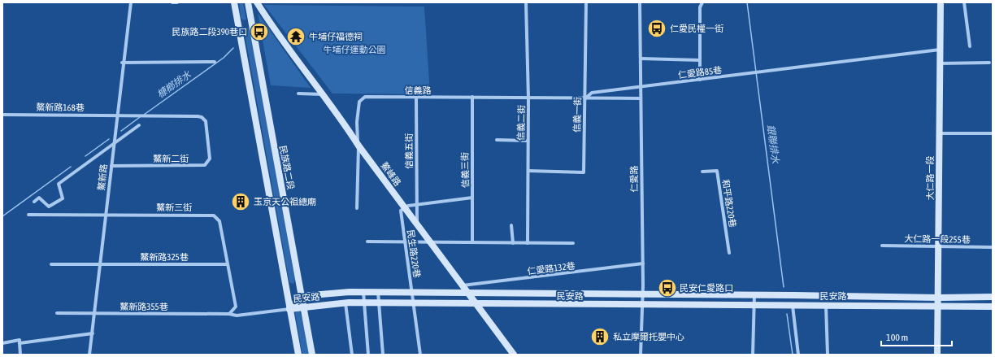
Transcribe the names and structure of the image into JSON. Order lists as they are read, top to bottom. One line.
{"streets":{"street":["仁愛路85巷","信義路","鰲新路168巷","信義一街","信義二街","信義五街","鰲新二街","民族路二段","信義三街","鰲峰路","鰲新路","大仁路一段","仁愛路","和平路220巷","鰲新三街","大仁路一段255巷","民生路220巷","鰲新路325巷","仁愛路132巷","民安路","鰲新路355巷"]},"crossings":[["仁愛路85巷","信義路"],["仁愛路85巷","大仁路一段"],["仁愛路85巷","仁愛路"],["信義路","信義一街"],["信義路","信義二街"],["信義路","信義五街"],["信義路","信義三街"],["信義路","鰲峰路"],["信義路","仁愛路"],["鰲新路168巷","鰲新二街"],["鰲新路168巷","鰲新路"],["信義一街","信義二街"],["信義五街","鰲峰路"],["鰲新二街","鰲新路"],["民族路二段","民安路"],["鰲峰路","民生路220巷"],["鰲峰路","仁愛路132巷"],["鰲峰路","民安路"],["鰲新路","鰲新三街"],["鰲新路","鰲新路325巷"],["鰲新路","鰲新路355巷"],["大仁路一段","大仁路一段255巷"],["大仁路一段","民安路"],["仁愛路","仁愛路132巷"],["仁愛路","民安路"],["鰲新三街","鰲新路325巷"],["鰲新三街","鰲新路355巷"],["民生路220巷","民安路"],["民安路","鰲新路355巷"]],"water":["槺榔排水","銀聯排水"],"parks":["牛埔仔運動公園"],"places":{"bus stop":["仁愛民權一街","民族路二段390巷口","民安仁愛路口"],"temple":["牛埔仔福德祠"],"building":["玉京天公祖總廟","私立摩爾托嬰中心"]},"scale_bar":"100 m"}
